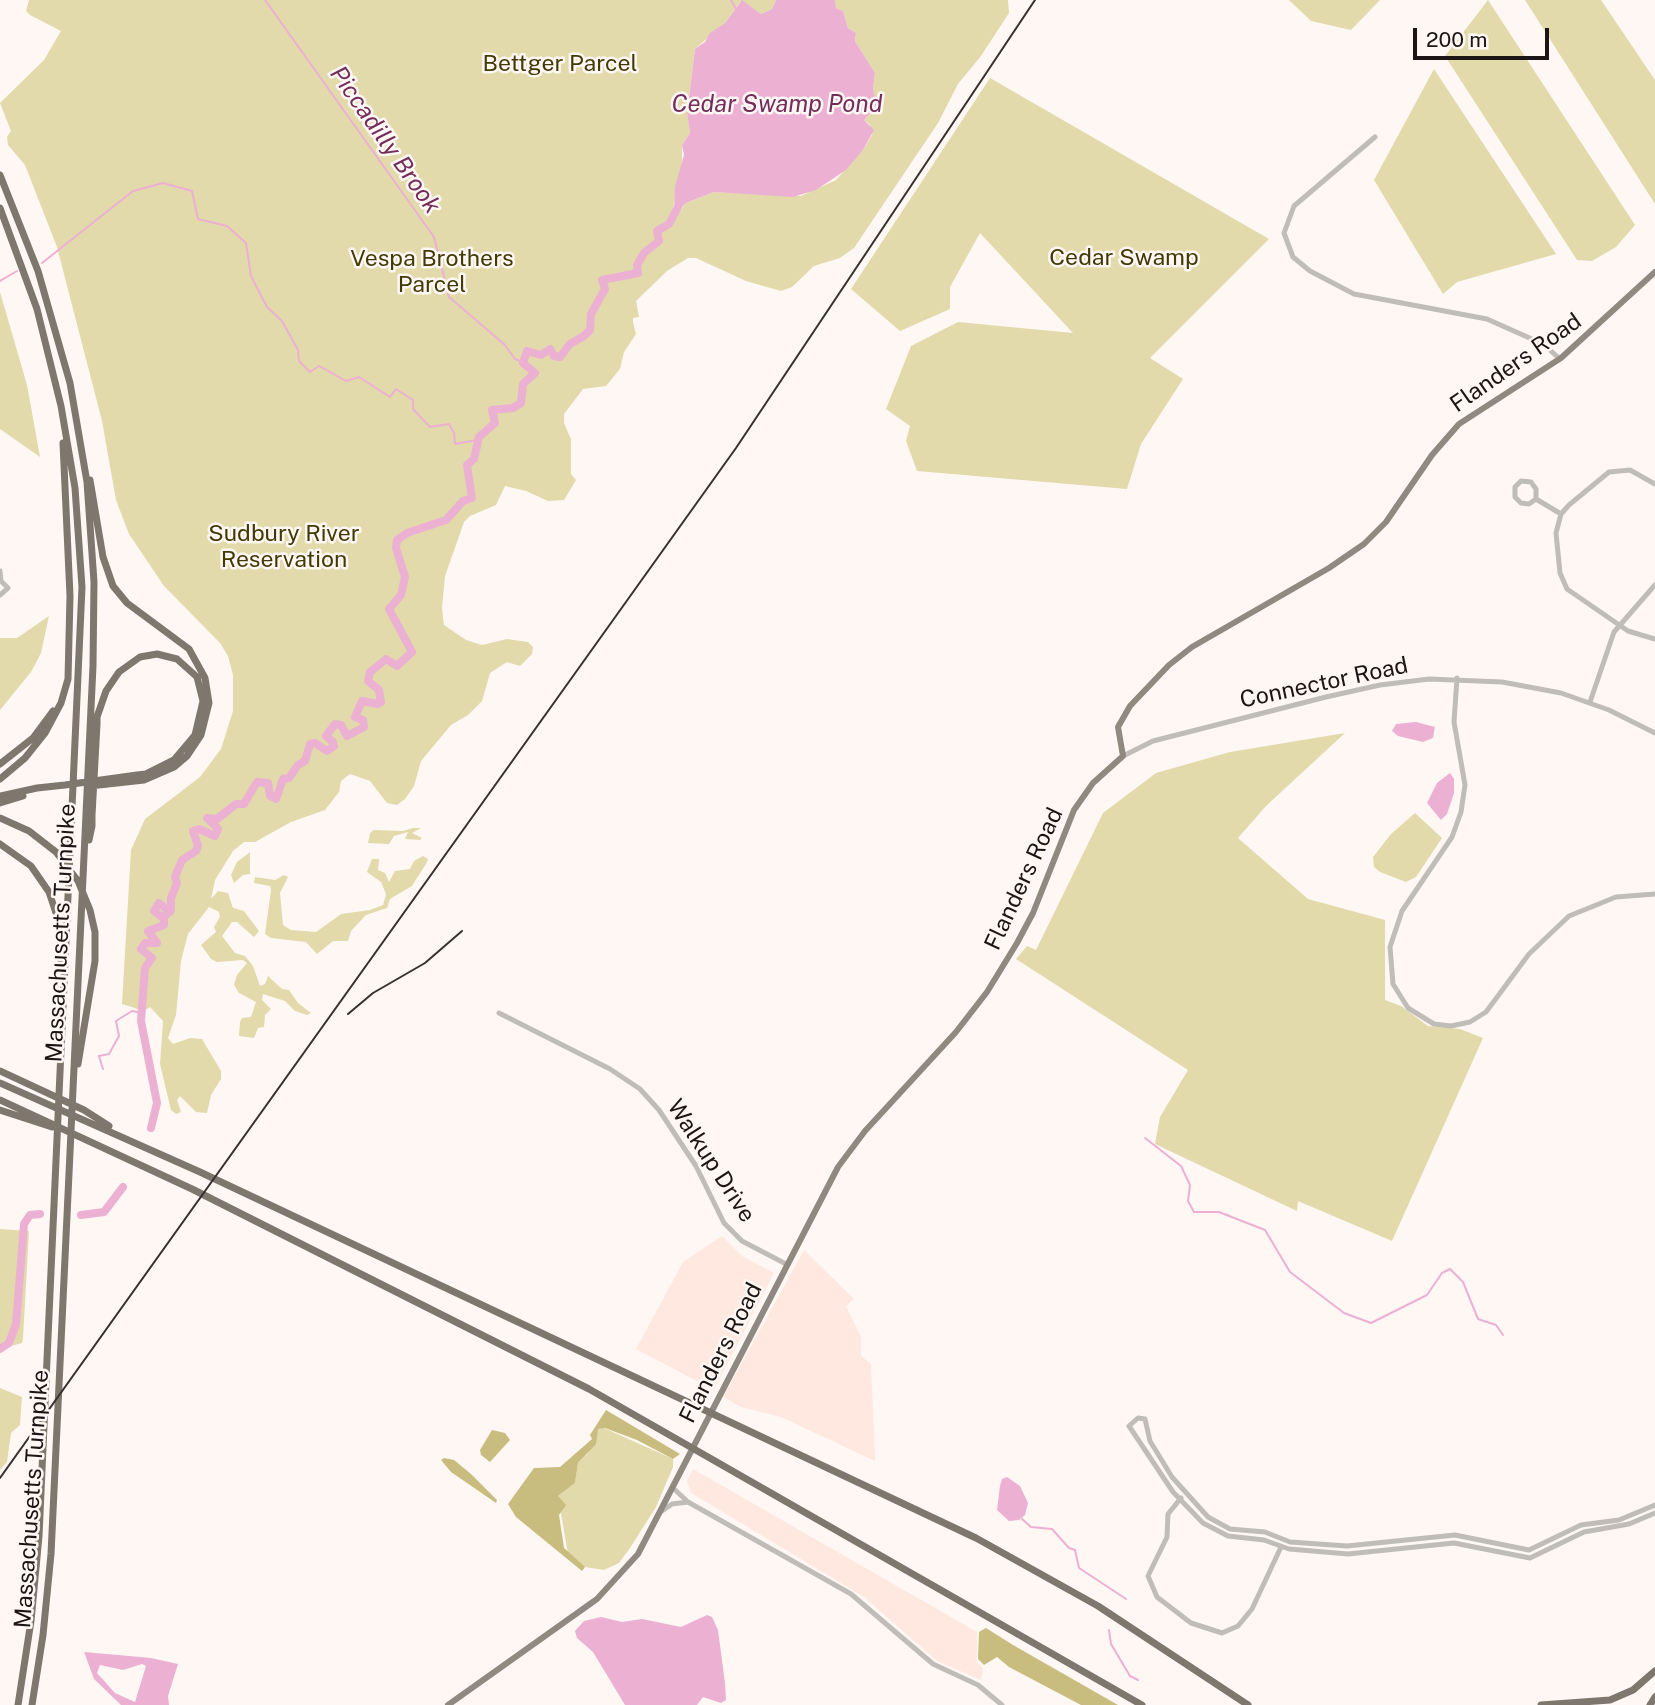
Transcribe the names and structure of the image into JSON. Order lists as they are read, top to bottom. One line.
{"streets":{"highway":["Massachusetts Turnpike"],"main road":["Flanders Road"],"street":["Connector Road","Walkup Drive"]},"crossings":[["Flanders Road","Connector Road"],["Flanders Road","Walkup Drive"]],"water":["Cedar Swamp Pond","Piccadilly Brook"],"parks":["Bettger Parcel","Cedar Swamp","Vespa Brothers Parcel","Sudbury River Reservation"],"scale_bar":"200 m"}
